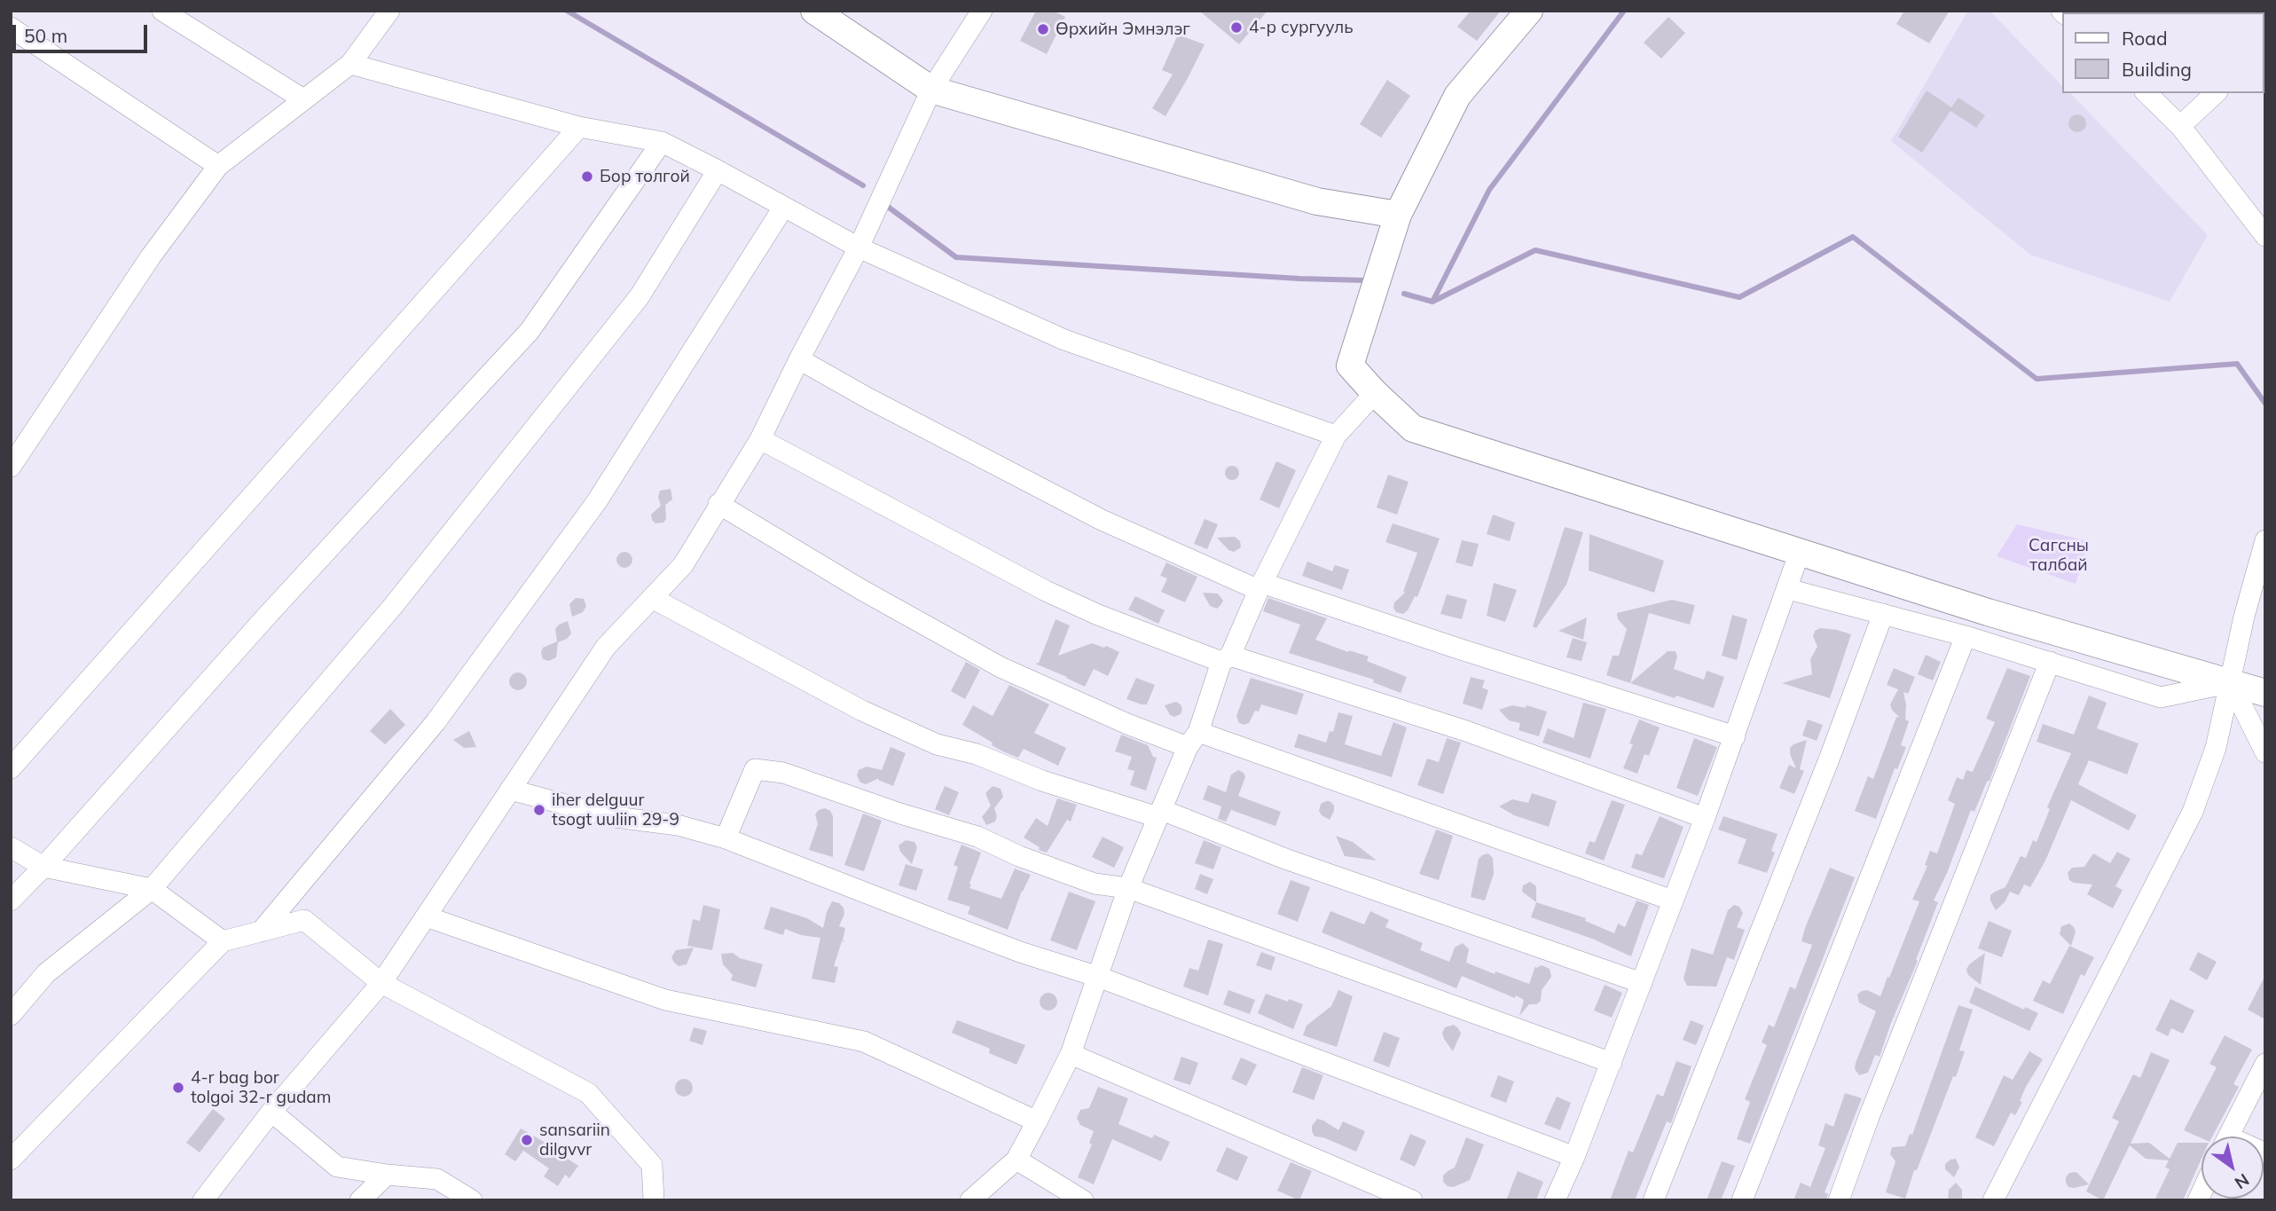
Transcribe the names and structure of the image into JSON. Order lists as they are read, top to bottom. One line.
{"parks":["Сагсны талбай"],"places":["4-р сургууль","Өрхийн Эмнэлэг","Бор толгой","iher delguur tsogt uuliin 29-9","4-r bag bor tolgoi 32-r gudam","sansariin dilgvvr"],"legend":["Road","Building"],"scale_bar":"50 m","north":"bottom right"}
